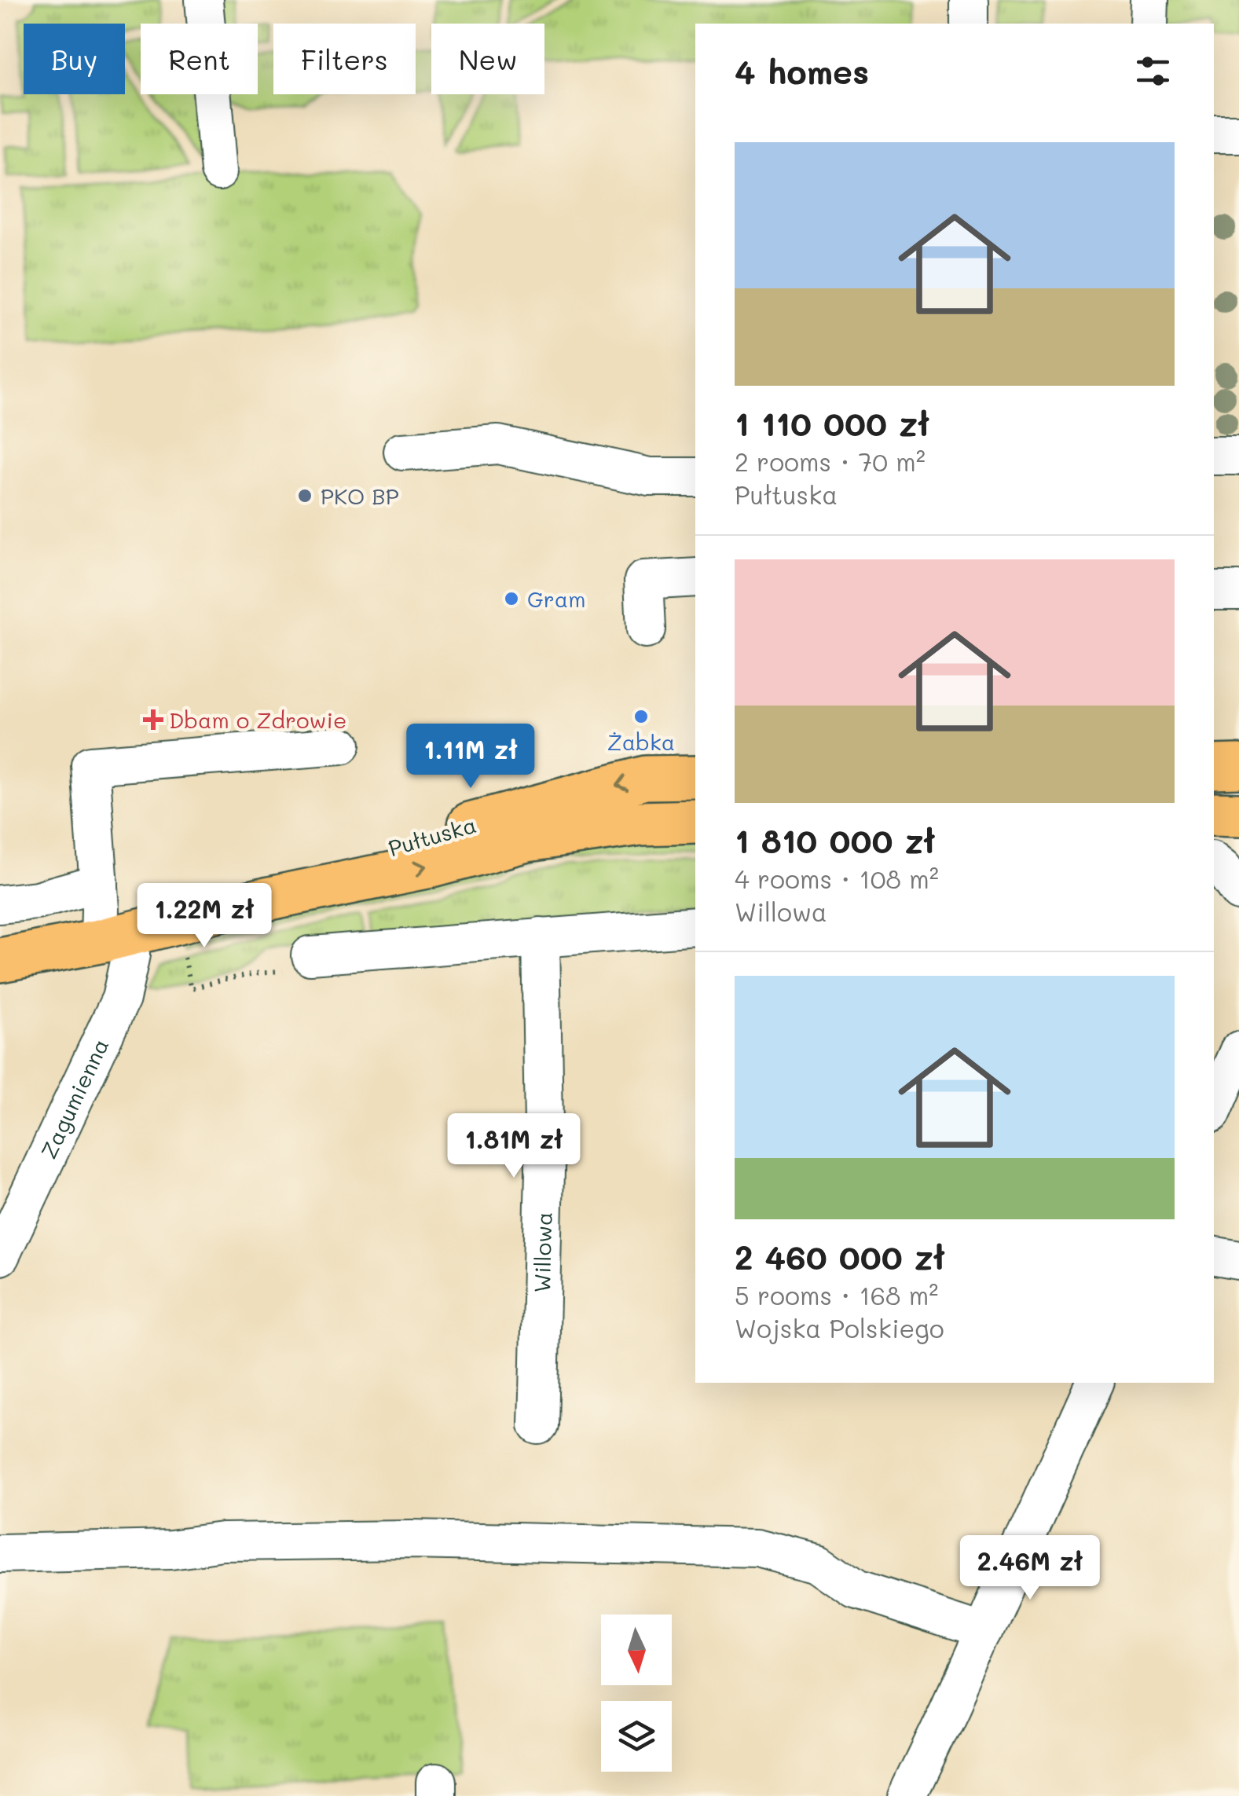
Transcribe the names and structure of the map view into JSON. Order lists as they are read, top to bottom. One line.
{"streets":{"main road":["Pułtuska"],"street":["Zagumienna","Willowa"]},"crossings":[["Pułtuska","Zagumienna"]],"places":{"other":["PKO BP","Gram","Żabka"],"health":["Dbam o Zdrowie"]},"north":"bottom","page":{"chip":["Buy","Rent","Filters","New"],"heading":"4 homes","list":[{"name":"1 110 000 zł","note":"2 rooms · 70 m² · Pułtuska"},{"name":"1 810 000 zł","note":"4 rooms · 108 m² · Willowa"},{"name":"2 460 000 zł","note":"5 rooms · 168 m² · Wojska Polskiego"}],"price":["1.11M zł","1.22M zł","1.81M zł","2.46M zł"]}}
